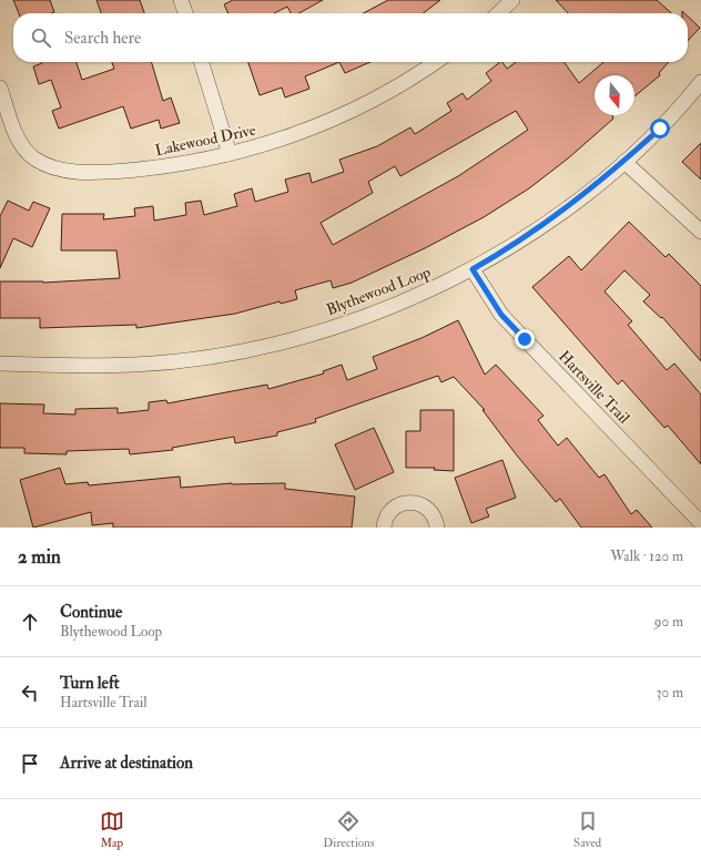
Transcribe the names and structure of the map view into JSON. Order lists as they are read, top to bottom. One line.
{"streets":{"street":["Lakewood Drive","Blythewood Loop","Hartsville Trail"]},"crossings":[["Blythewood Loop","Hartsville Trail"]],"north":"bottom","page":{"search":"Search here","heading":["2 min","Walk · 120 m"],"list":[["Continue","Blythewood Loop","90 m"],["Turn left","Hartsville Trail","30 m"],"Arrive at destination"],"nav":["Map","Directions","Saved"]}}
